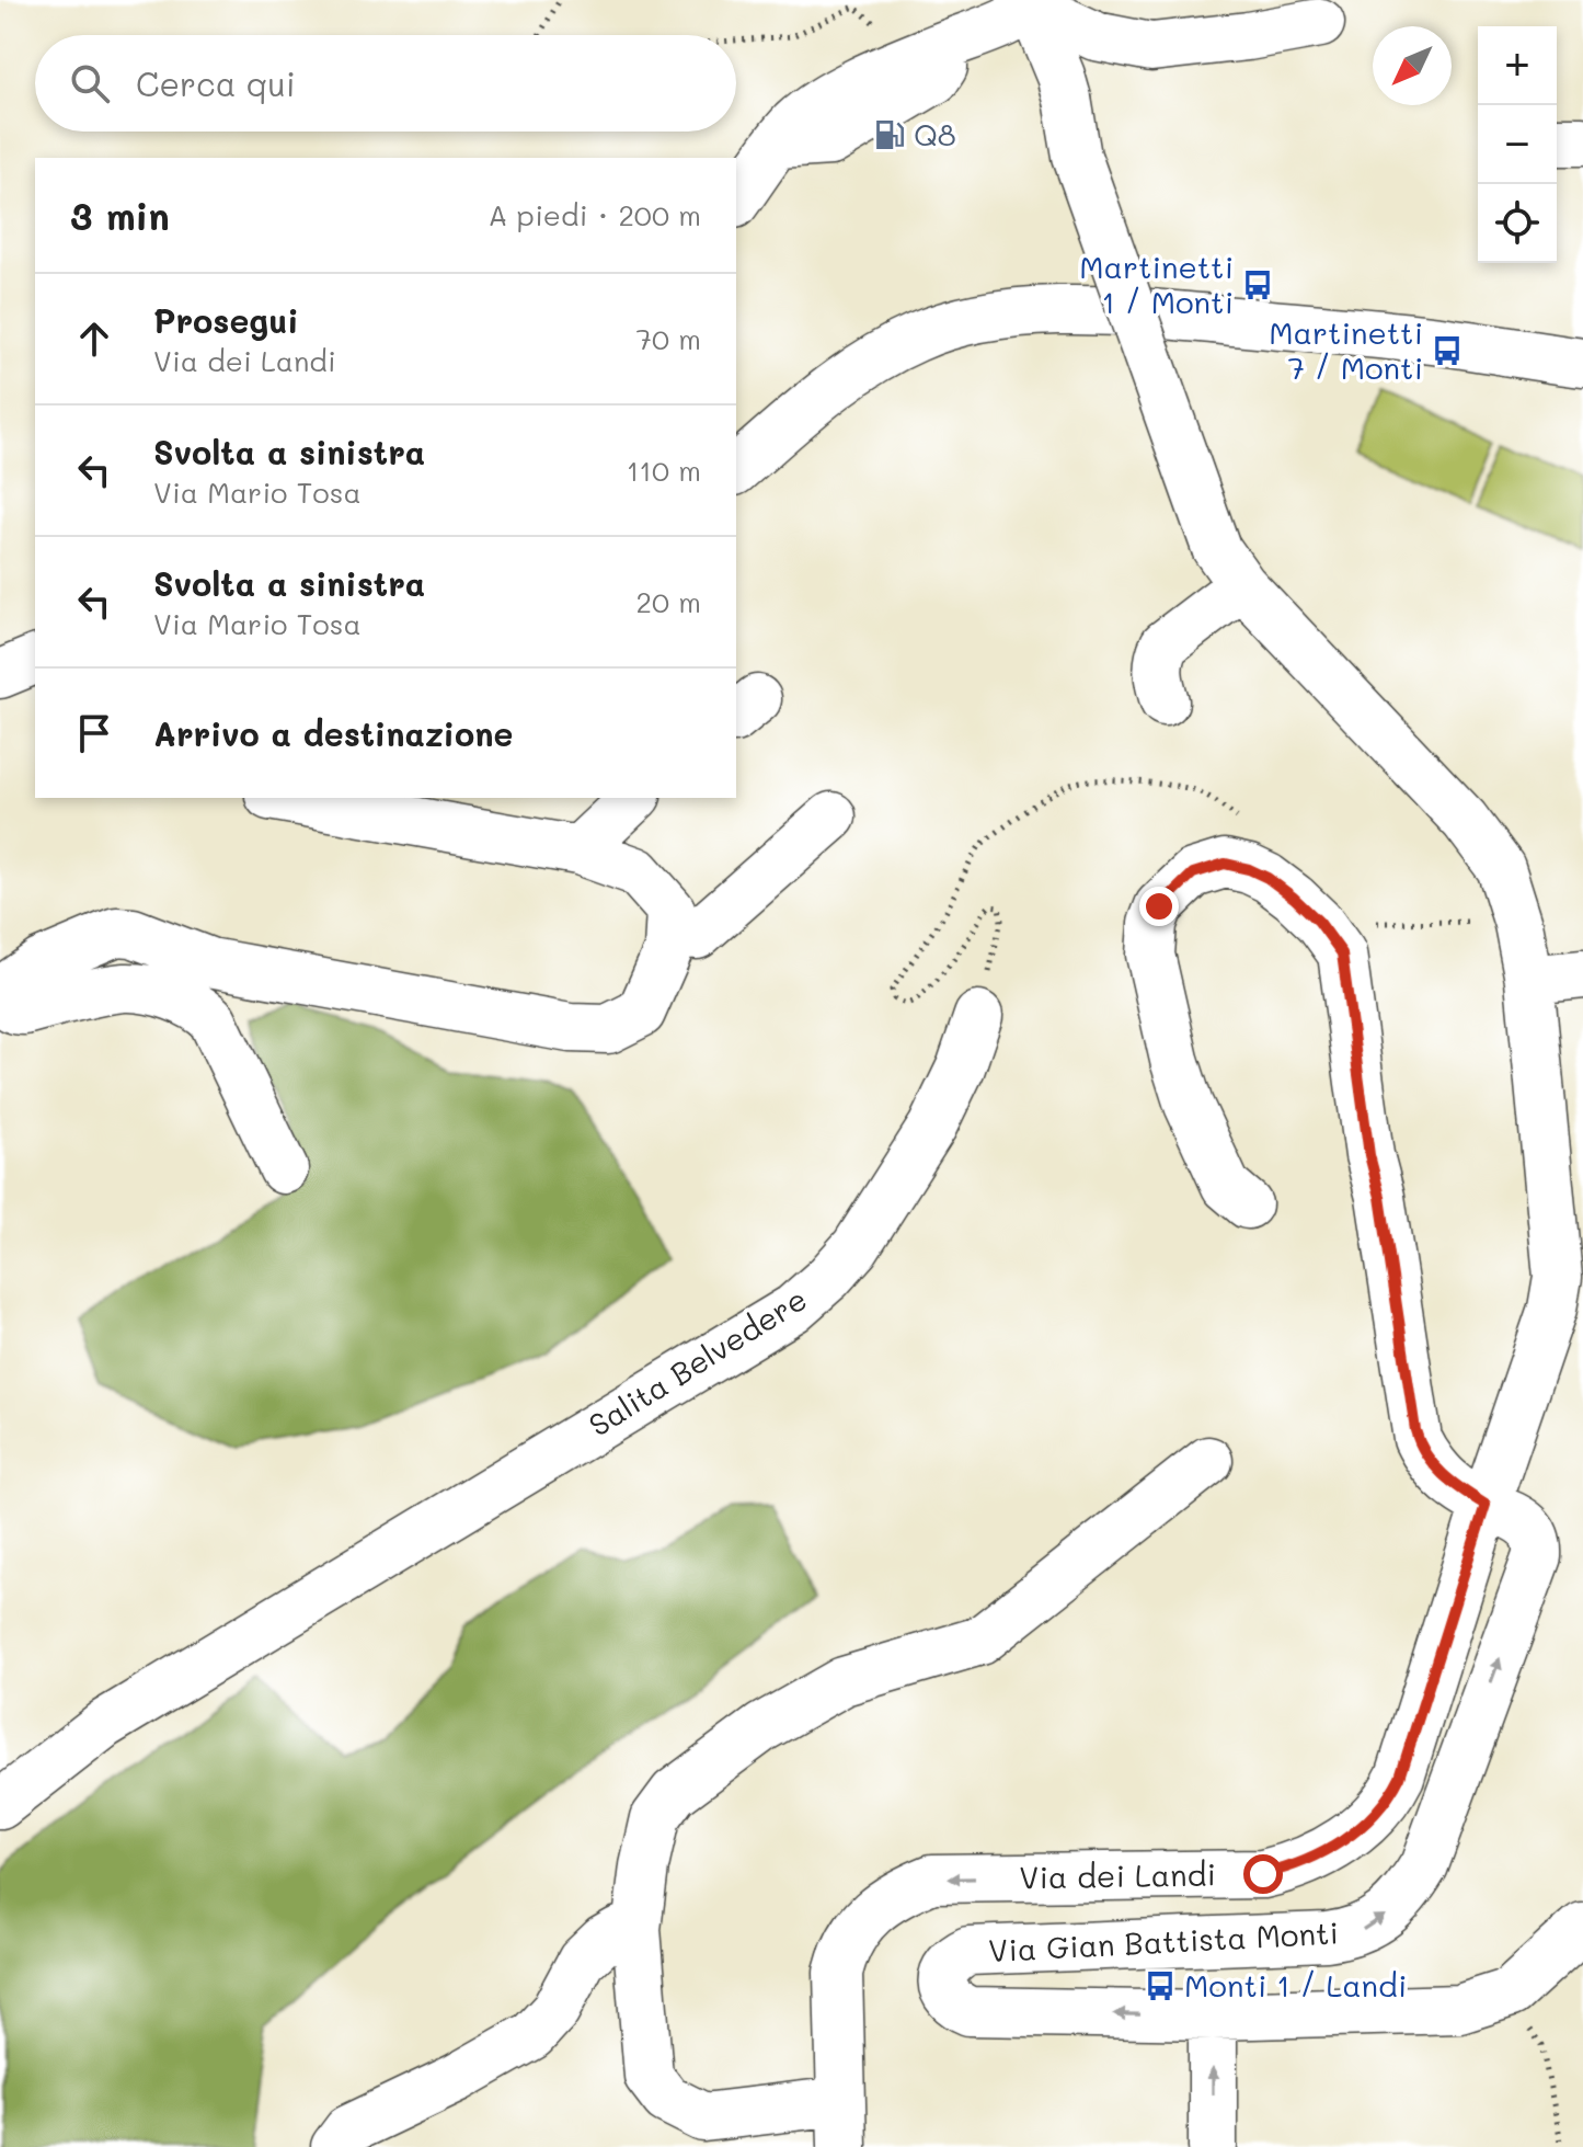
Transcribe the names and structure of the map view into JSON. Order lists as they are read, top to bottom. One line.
{"streets":{"street":["Salita Belvedere","Via dei Landi","Via Gian Battista Monti"]},"crossings":[["Via dei Landi","Via Gian Battista Monti"]],"places":{"fuel station":["Q8"],"bus stop":["Martinetti 1 / Monti","Martinetti 7 / Monti","Monti 1 / Landi"]},"north":"bottom left","page":{"map_buttons":["+","−"],"search":"Cerca qui","heading":["3 min","A piedi · 200 m"],"list":[["Prosegui","Via dei Landi","70 m"],["Svolta a sinistra","Via Mario Tosa","110 m"],["Svolta a sinistra","Via Mario Tosa","20 m"],"Arrivo a destinazione"]}}
